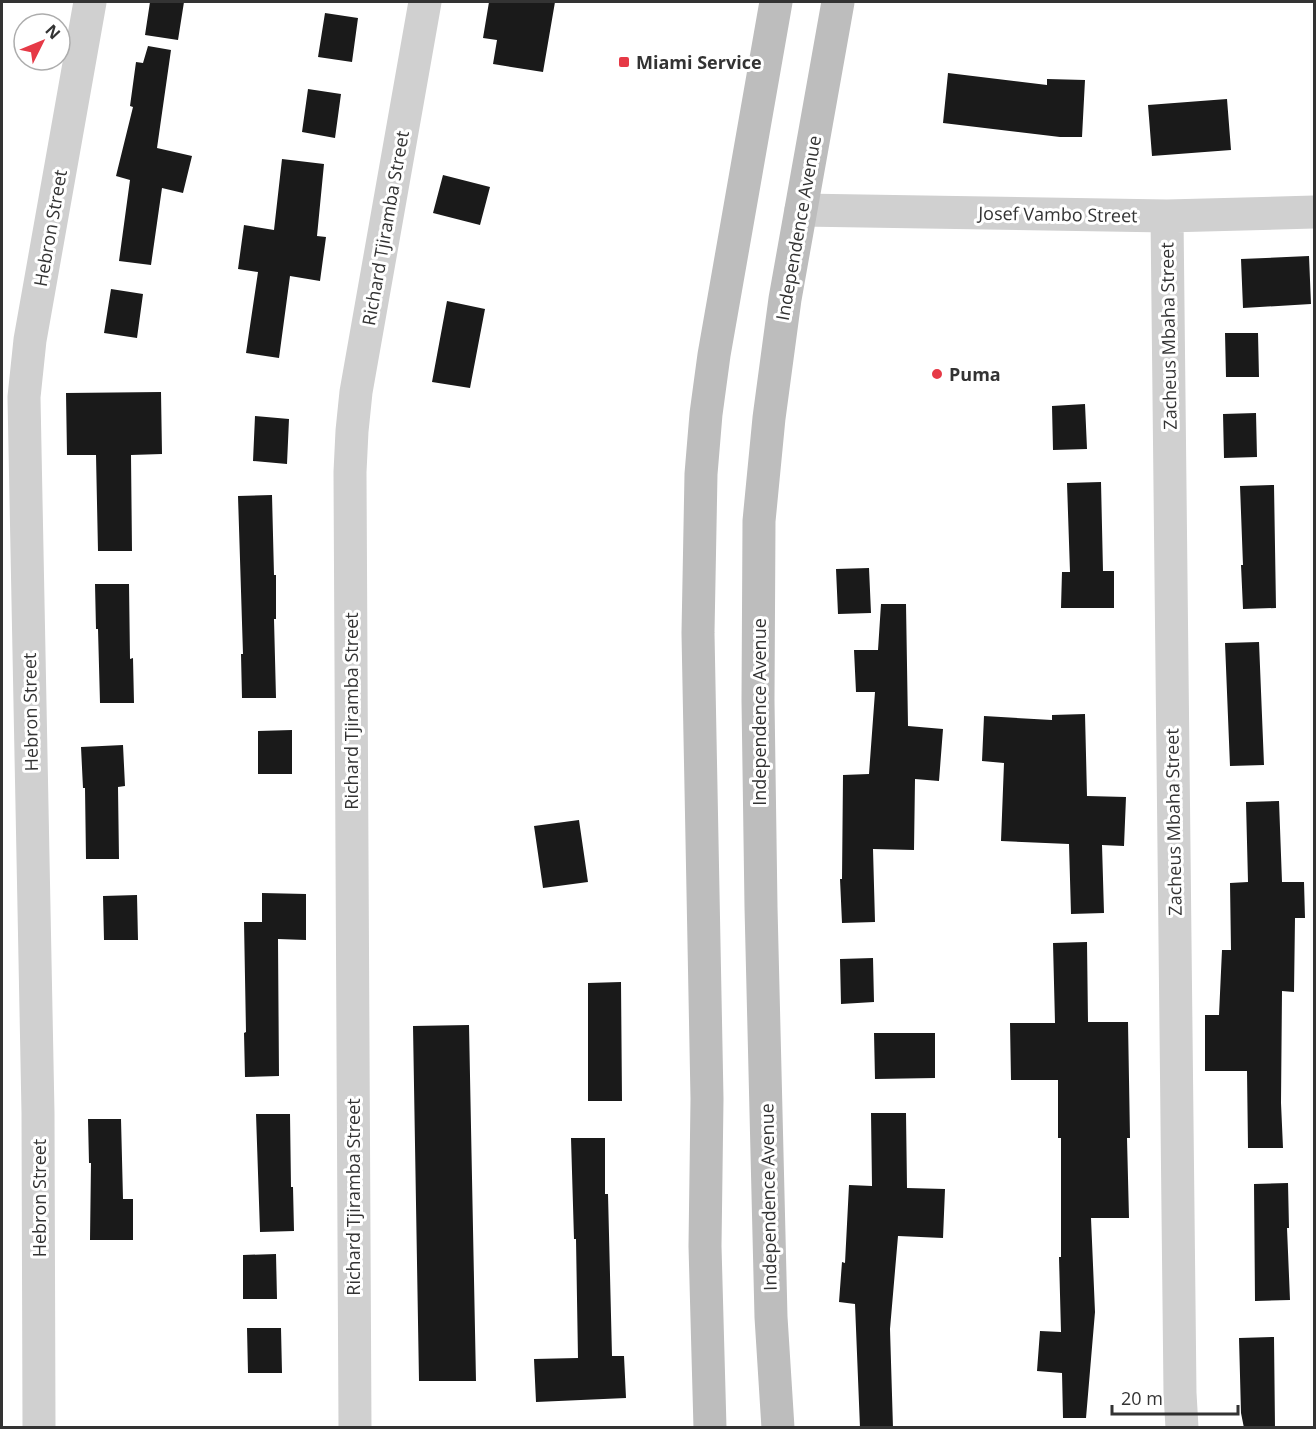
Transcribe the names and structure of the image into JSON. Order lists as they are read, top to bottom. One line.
{"streets":{"main road":["Independence Avenue"],"street":["Josef Vambo Street","Hebron Street","Richard Tjiramba Street","Zacheus Mbaha Street"]},"crossings":[["Josef Vambo Street","Independence Avenue"],["Josef Vambo Street","Zacheus Mbaha Street"]],"places":{"transit":["Miami Service"],"other":["Puma"]},"scale_bar":"20 m","north":"top right"}
